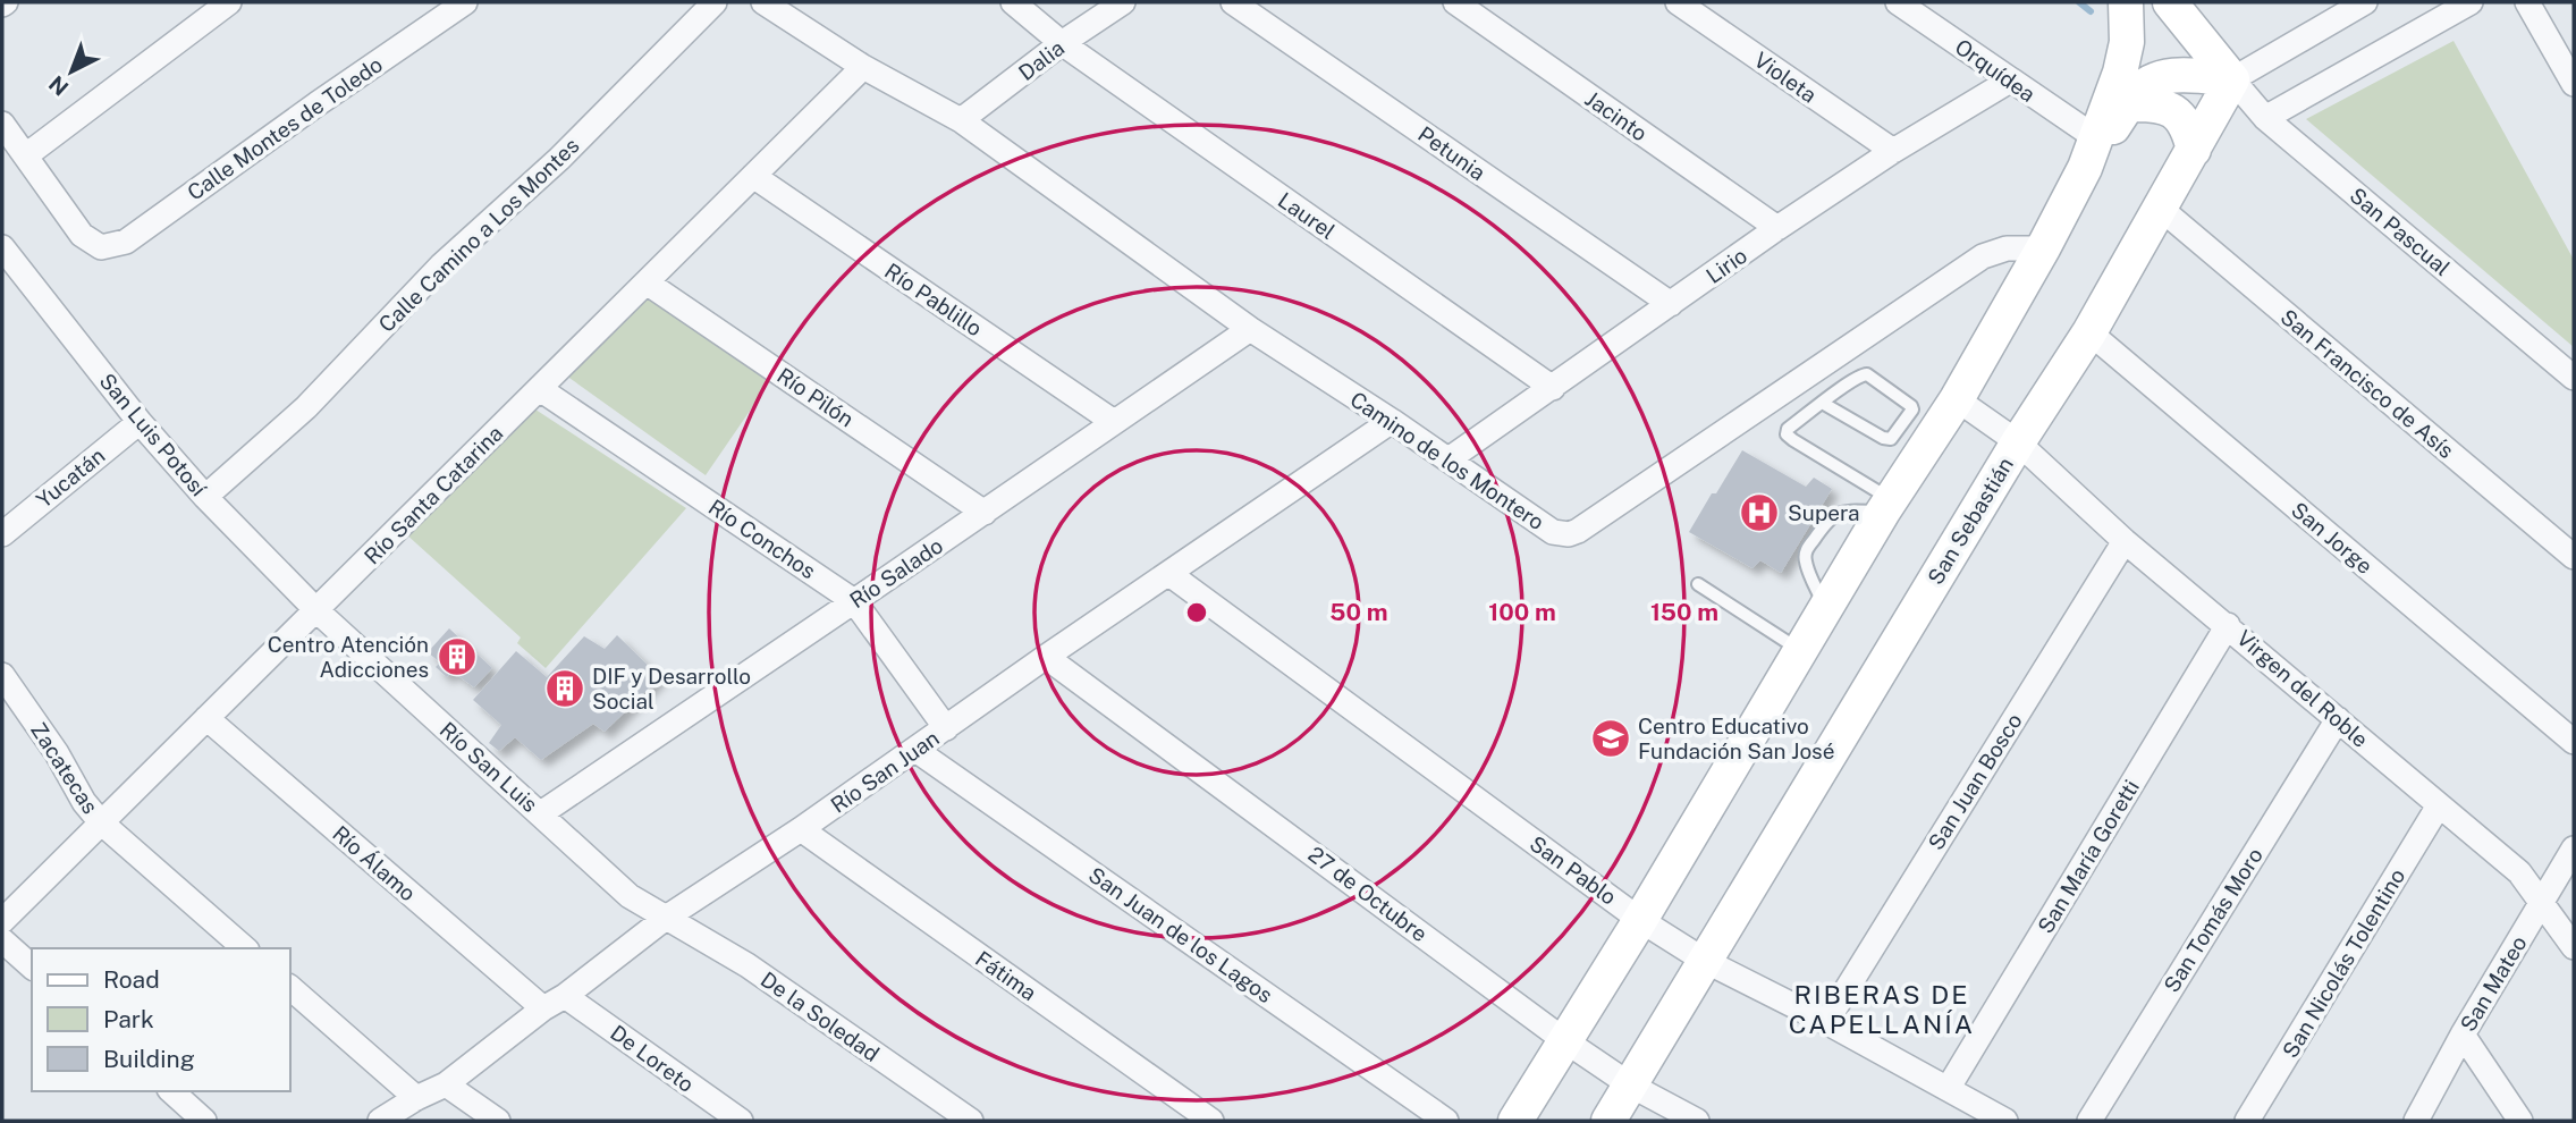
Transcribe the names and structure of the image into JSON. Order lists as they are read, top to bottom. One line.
{"streets":{"main road":["San Sebastián"],"street":["Dalia","Orquídea","Violeta","Jacinto","Calle Montes de Toledo","Petunia","Laurel","San Pascual","Calle Camino a Los Montes","Lirio","Río Pablillo","San Francisco de Asís","Río Pilón","San Luis Potosí","Camino de los Montero","Yucatán","Río Santa Catarina","San Jorge","Río Conchos","Río Salado","Virgen del Roble","Río San Luis","Zacatecas","Río San Juan","San Juan Bosco","San María Goretti","Río Álamo","San Pablo","27 de Octubre","San Tomás Moro","San Juan de los Lagos","San Nicolás Tolentino","Fátima","San Mateo","De la Soledad","De Loreto"]},"crossings":[["Dalia","Laurel"],["Dalia","Camino de los Montero"],["Orquídea","Lirio"],["Violeta","Lirio"],["Jacinto","Lirio"],["Petunia","Lirio"],["Laurel","Lirio"],["San Pascual","San Sebastián"],["Calle Camino a Los Montes","San Luis Potosí"],["Lirio","Camino de los Montero"],["Río Pablillo","Río Santa Catarina"],["Río Pablillo","Río Salado"],["San Francisco de Asís","San Sebastián"],["Río Pilón","Río Santa Catarina"],["Río Pilón","Río Salado"],["San Luis Potosí","Yucatán"],["San Luis Potosí","Río Santa Catarina"],["San Luis Potosí","Río San Luis"],["Camino de los Montero","Río Santa Catarina"],["Camino de los Montero","Río Salado"],["Camino de los Montero","Río San Juan"],["Río Santa Catarina","Río Conchos"],["Río Santa Catarina","Río San Luis"],["Río Santa Catarina","Zacatecas"],["Río Santa Catarina","Río Álamo"],["San Sebastián","San Jorge"],["San Sebastián","Virgen del Roble"],["San Sebastián","San Pablo"],["San Sebastián","27 de Octubre"],["Río Conchos","Río Salado"],["Río Conchos","Río San Juan"],["Río Salado","Río San Luis"],["Virgen del Roble","San Juan Bosco"],["Virgen del Roble","San María Goretti"],["Virgen del Roble","San Tomás Moro"],["Virgen del Roble","San Nicolás Tolentino"],["Virgen del Roble","San Mateo"],["Río San Luis","Río San Juan"],["Río San Luis","De la Soledad"],["Río San Juan","Río Álamo"],["Río San Juan","San Pablo"],["Río San Juan","27 de Octubre"],["Río San Juan","San Juan de los Lagos"],["Río San Juan","Fátima"],["Río San Juan","De la Soledad"],["Río San Juan","De Loreto"],["San Juan Bosco","San Pablo"],["San María Goretti","San Pablo"]],"districts":["RIBERAS DE CAPELLANÍA"],"places":{"hospital":["Supera"],"building":["Centro Atención Adicciones","DIF y Desarrollo Social"],"school or university":["Centro Educativo Fundación San José"]},"legend":["Road","Park","Building"],"north":"bottom left","rings":["50 m","100 m","150 m"]}
